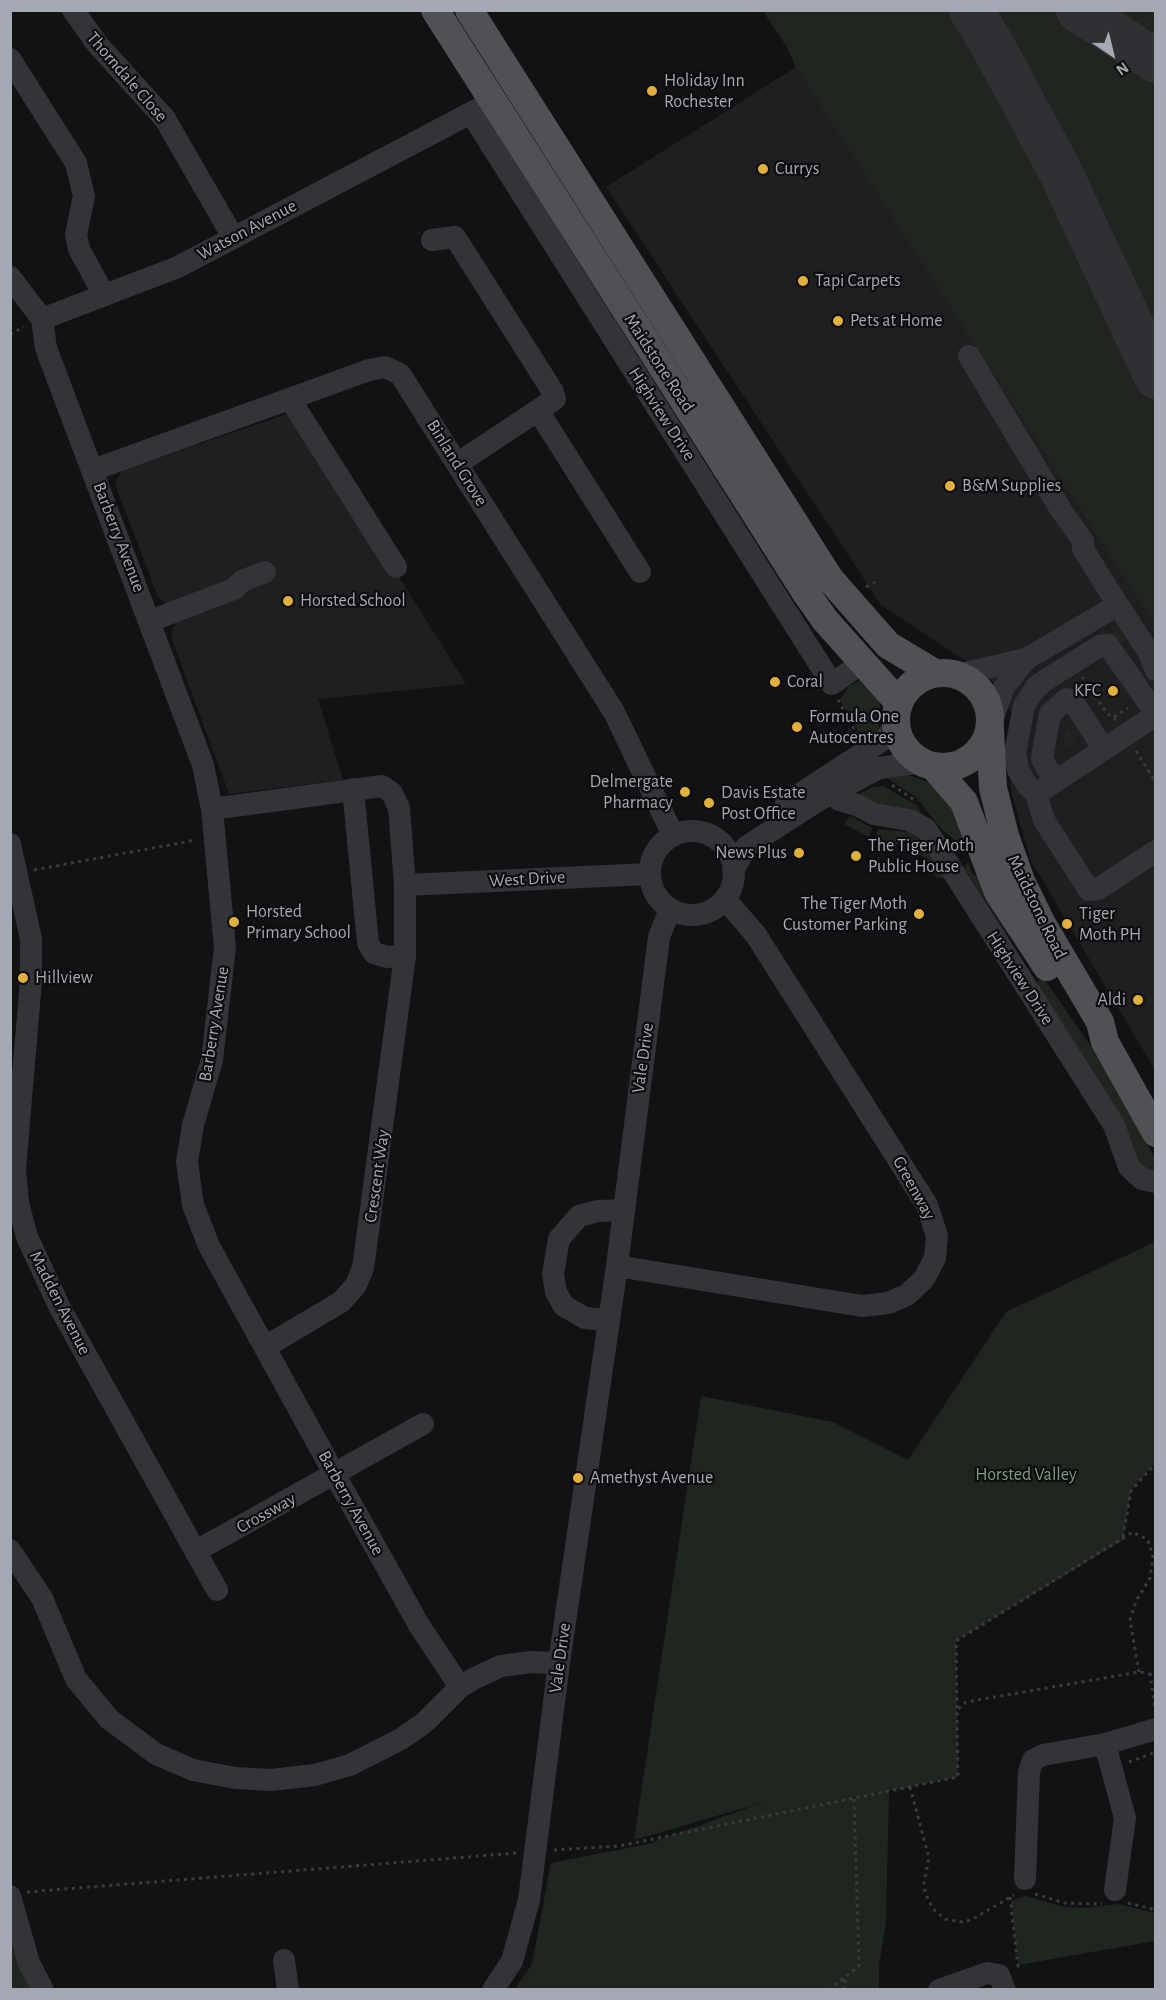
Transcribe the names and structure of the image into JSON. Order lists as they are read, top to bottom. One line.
{"streets":{"main road":["Maidstone Road"],"street":["Thorndale Close","Watson Avenue","Highview Drive","Binland Grove","Barberry Avenue","West Drive","Vale Drive","Crescent Way","Greenway","Madden Avenue","Crossway"]},"crossings":[["Thorndale Close","Watson Avenue"],["Watson Avenue","Maidstone Road"],["Watson Avenue","Highview Drive"],["Watson Avenue","Barberry Avenue"],["Maidstone Road","Highview Drive"],["Binland Grove","Barberry Avenue"],["Binland Grove","West Drive"],["Binland Grove","Vale Drive"],["Binland Grove","Greenway"],["Barberry Avenue","Crescent Way"],["Barberry Avenue","Crossway"],["West Drive","Vale Drive"],["West Drive","Crescent Way"],["West Drive","Greenway"],["Vale Drive","Greenway"],["Madden Avenue","Crossway"]],"parks":["Horsted Valley"],"places":["Holiday Inn Rochester","Currys","Tapi Carpets","Pets at Home","B&M Supplies","Horsted School","Coral","KFC","Formula One Autocentres","Delmergate Pharmacy","Davis Estate Post Office","News Plus","The Tiger Moth Public House","The Tiger Moth Customer Parking","Horsted Primary School","Tiger Moth PH","Hillview","Aldi","Amethyst Avenue"],"north":"bottom right"}
